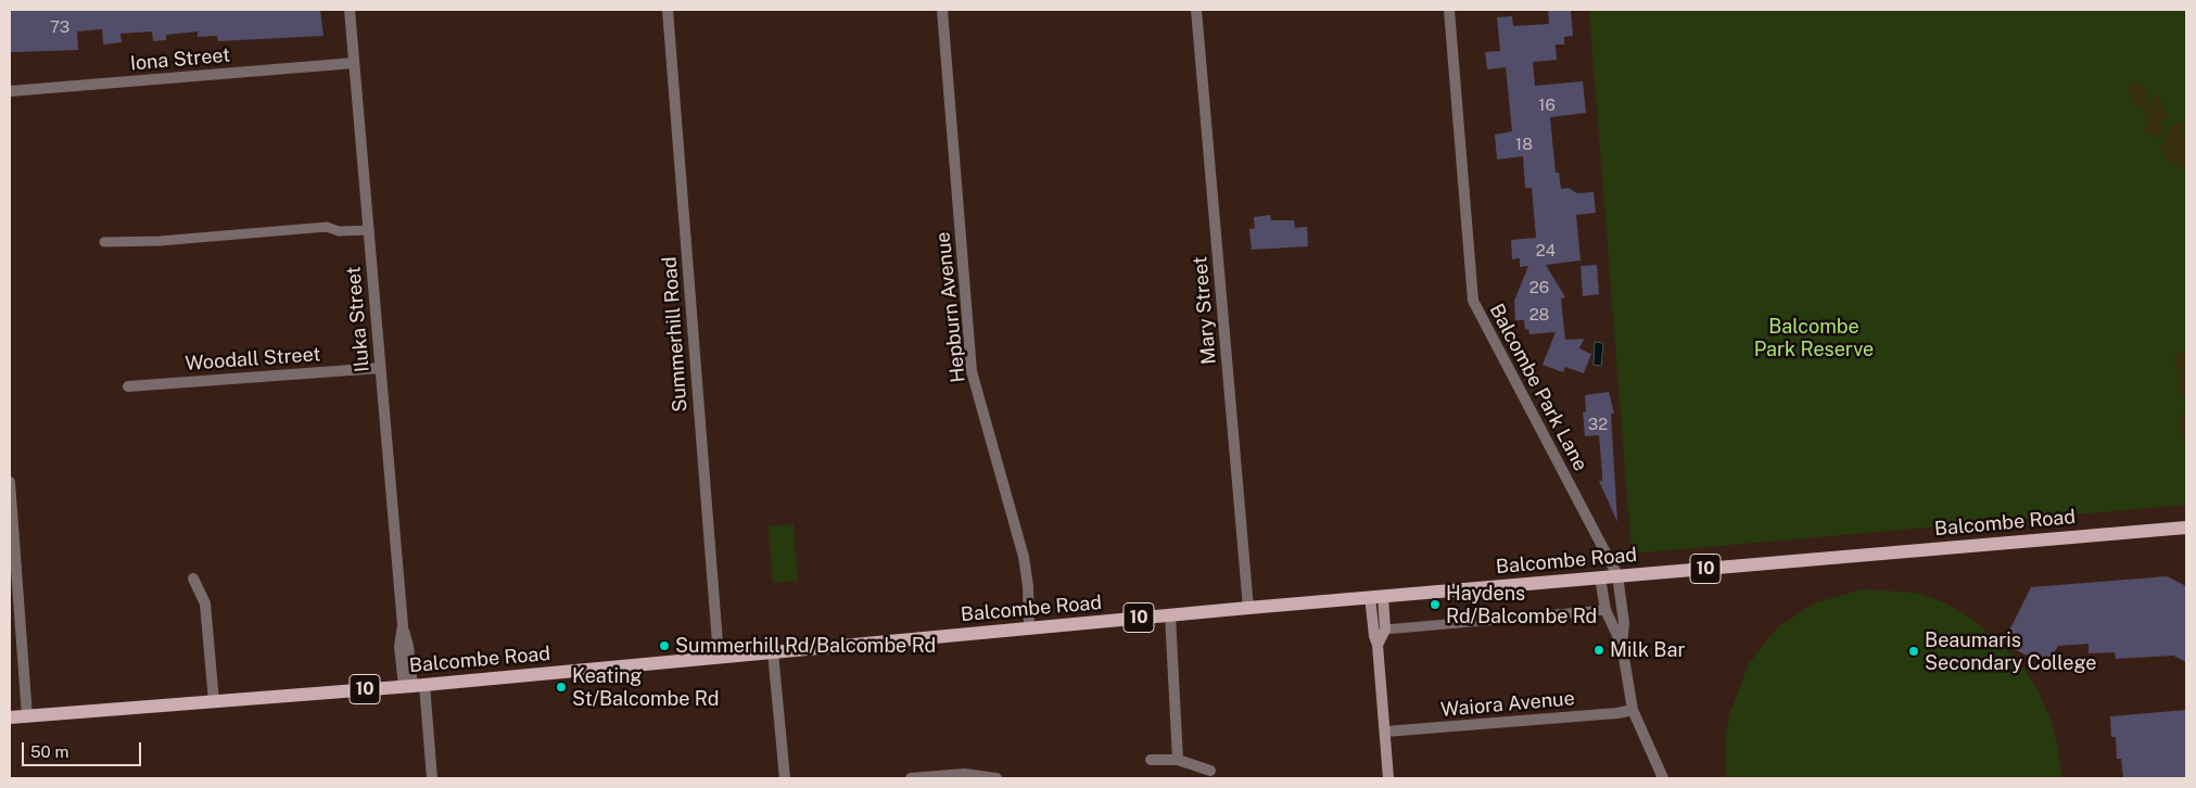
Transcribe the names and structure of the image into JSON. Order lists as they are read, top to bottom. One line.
{"streets":{"main road":["Balcombe Road","10"],"street":["Iona Street","Hepburn Avenue","Mary Street","Iluka Street","Summerhill Road","Woodall Street","Balcombe Park Lane","Waiora Avenue"]},"crossings":[["Iona Street","Iluka Street"],["Hepburn Avenue","Balcombe Road"],["Mary Street","Balcombe Road"],["Iluka Street","Woodall Street"],["Iluka Street","Balcombe Road"],["Summerhill Road","Balcombe Road"],["Balcombe Park Lane","Balcombe Road"]],"parks":["Balcombe Park Reserve"],"places":["Haydens Rd/Balcombe Rd","Summerhill Rd/Balcombe Rd","Milk Bar","Beaumaris Secondary College","Keating St/Balcombe Rd"],"house_numbers":["73","16","18","24","26","28","32"],"scale_bar":"50 m"}
